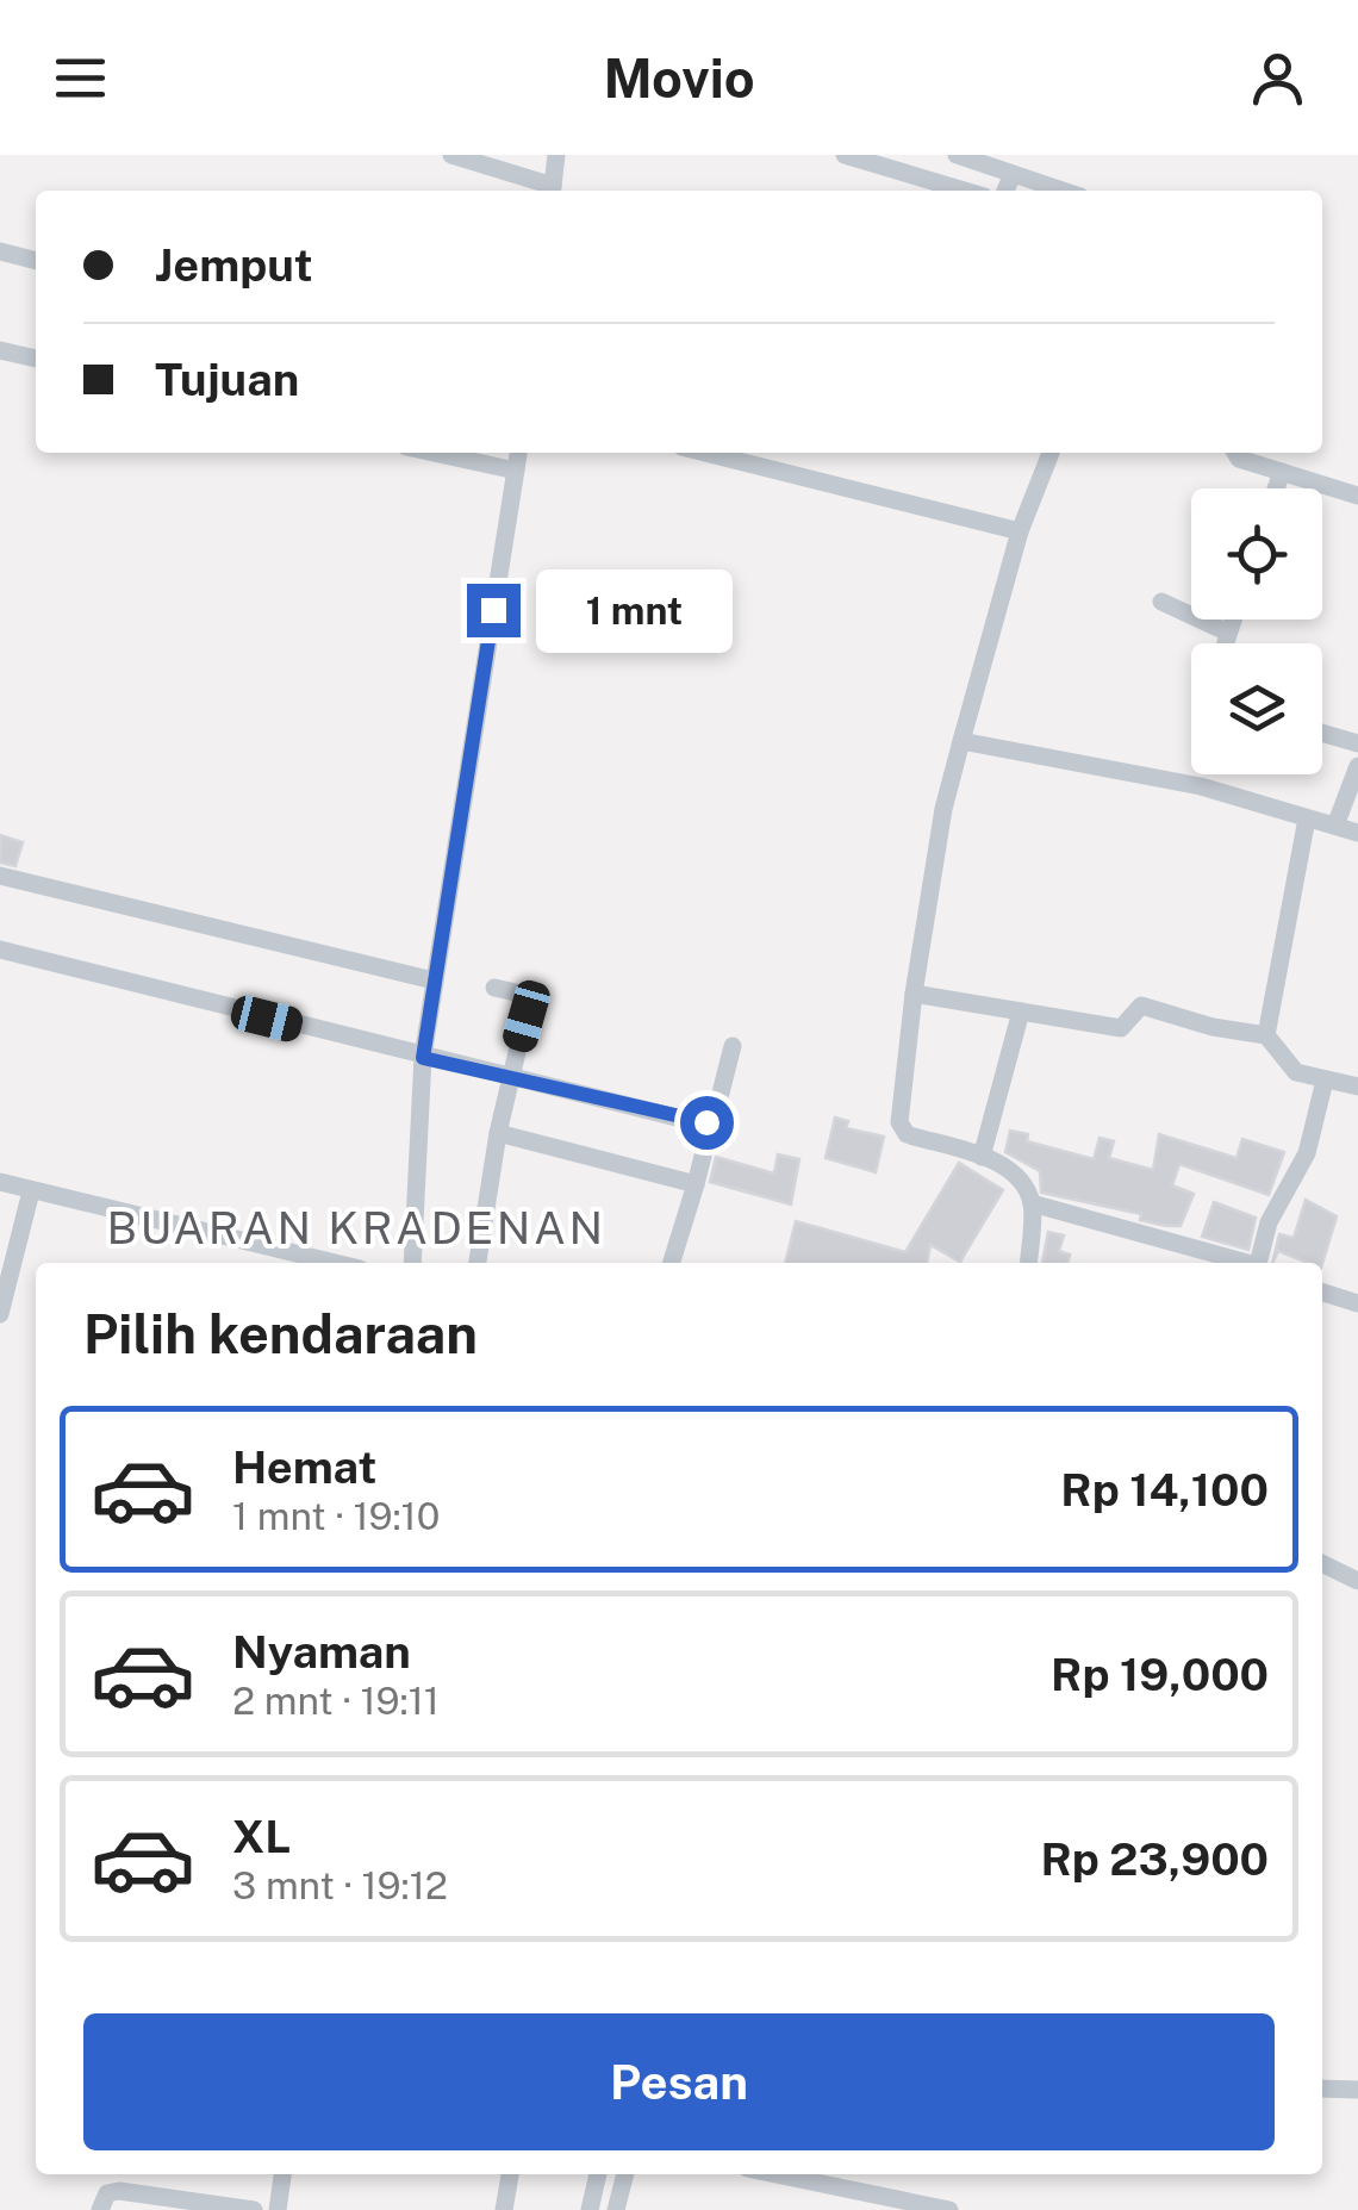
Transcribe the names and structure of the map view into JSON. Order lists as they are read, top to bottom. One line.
{"districts":["BUARAN KRADENAN"],"page":{"header":"Movio","banner":["Jemput","Tujuan"],"bubble":"1 mnt","heading":"Pilih kendaraan","list":[{"name":"Hemat","note":"1 mnt · 19:10","value":"Rp 14,100"},{"name":"Nyaman","note":"2 mnt · 19:11","value":"Rp 19,000"},{"name":"XL","note":"3 mnt · 19:12","value":"Rp 23,900"}],"buttons":"Pesan"}}
